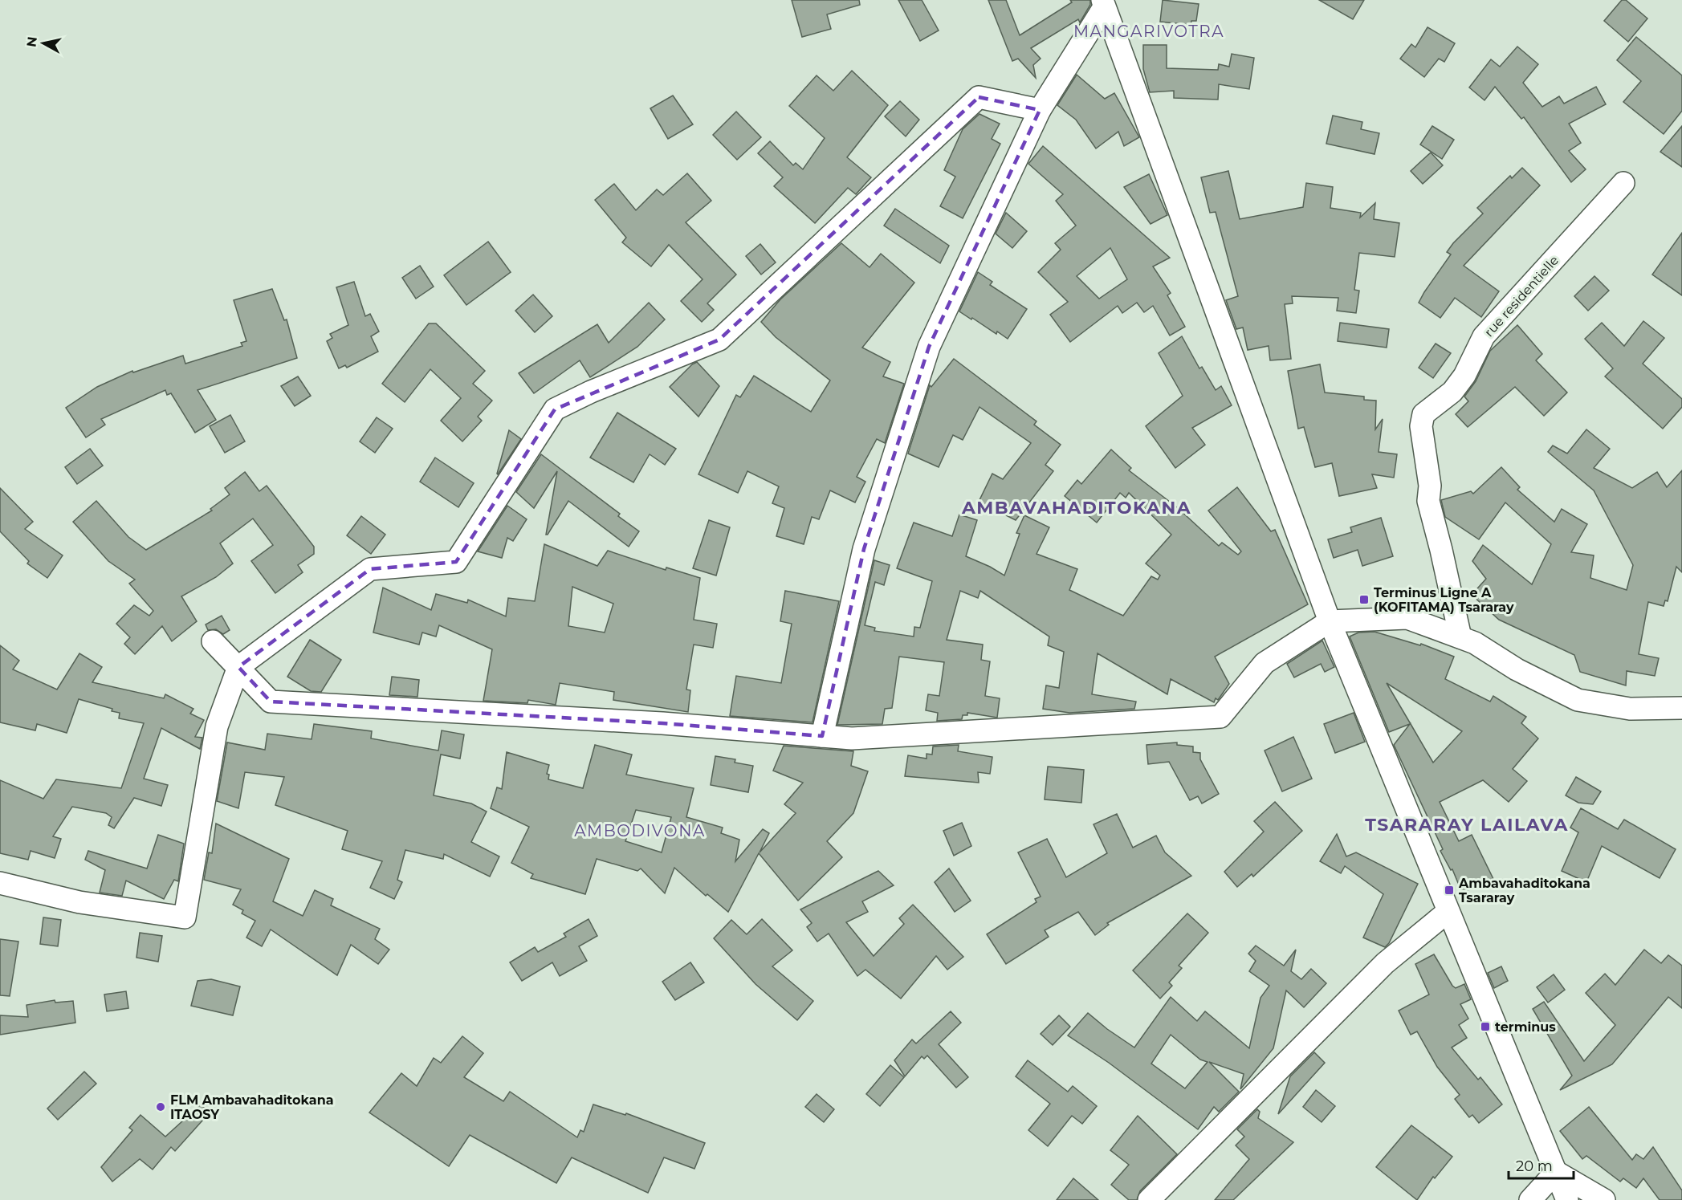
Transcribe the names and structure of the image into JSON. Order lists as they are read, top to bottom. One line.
{"streets":{"street":["rue residentielle"]},"districts":["MANGARIVOTRA","AMBAVAHADITOKANA","TSARARAY LAILAVA","AMBODIVONA"],"places":{"transit":["Terminus Ligne A (KOFITAMA) Tsararay","Ambavahaditokana Tsararay","terminus"],"other":["FLM Ambavahaditokana ITAOSY"]},"scale_bar":"20 m","north":"left"}
